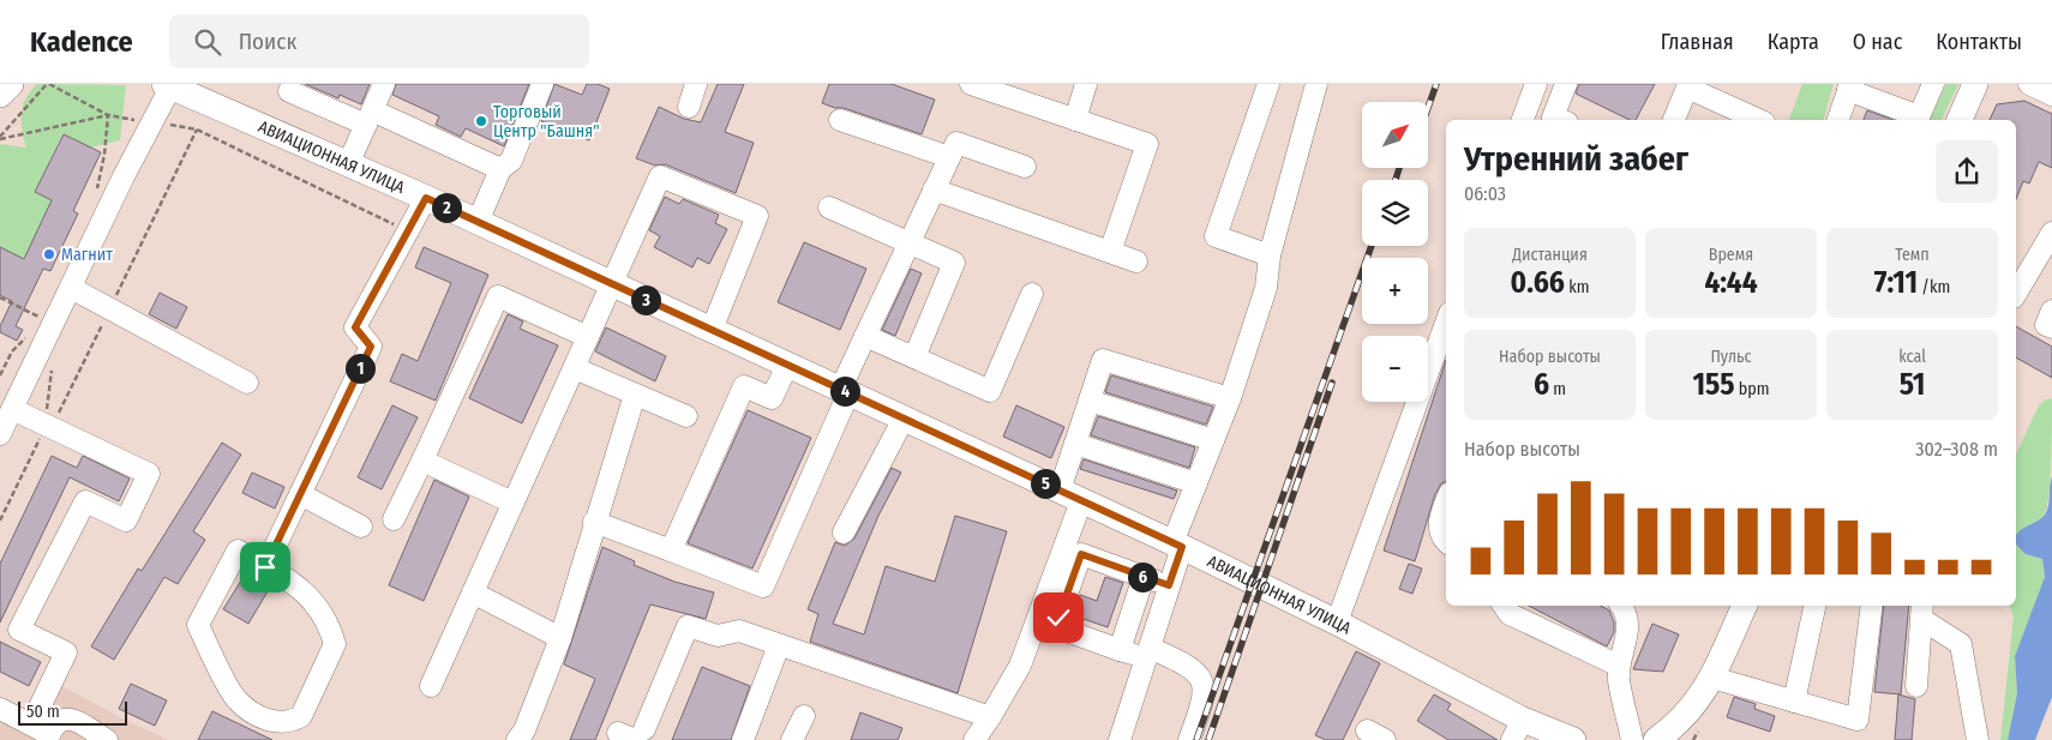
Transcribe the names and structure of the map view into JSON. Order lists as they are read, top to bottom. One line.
{"streets":{"main road":["АВИАЦИОННАЯ УЛИЦА"]},"places":["Торговый Центр \"Башня\"","Магнит"],"scale_bar":"50 m","north":"top right","page":{"header":"Kadence","search":"Поиск","nav":["Главная","Карта","О нас","Контакты"],"map_buttons":["+","−"],"heading":["Утренний забег","06:03"],"pins":["2","3","1","4","5","6"],"stats":[["Дистанция","0.66 km"],["Время","4:44"],["Темп","7:11 /km"],["Набор высоты","6 m"],["Пульс","155 bpm"],["kcal","51"]],"chart":["Набор высоты","302–308 m"],"scale":"50 m"}}
